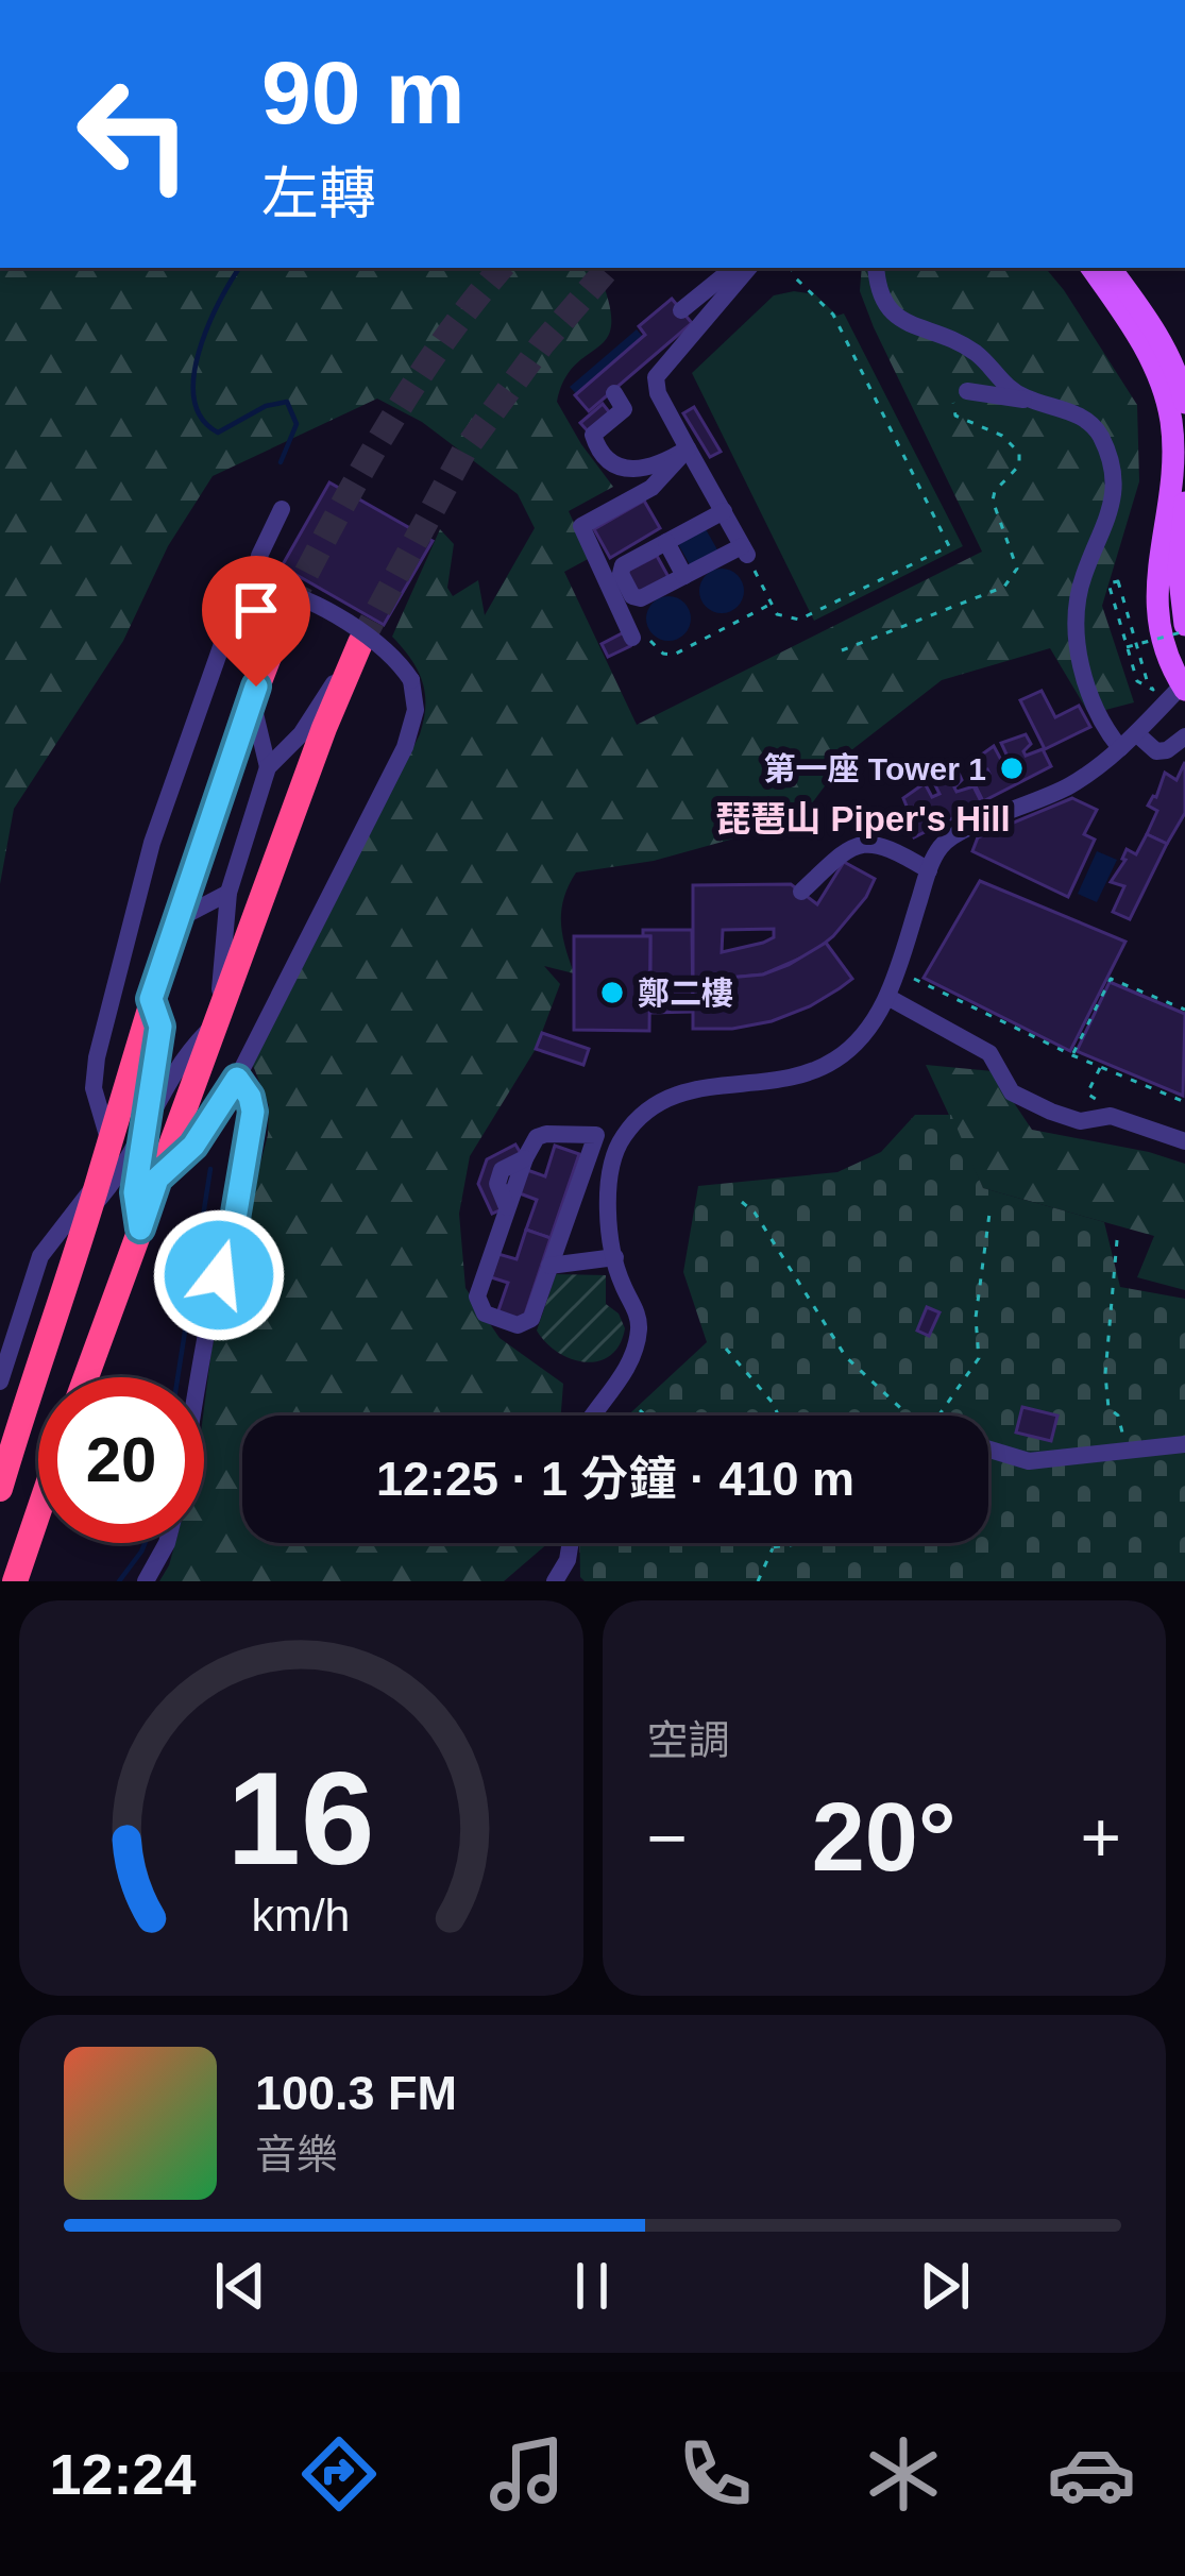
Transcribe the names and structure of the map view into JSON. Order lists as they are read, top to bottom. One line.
{"districts":["琵琶山 Piper's Hill"],"places":["第一座 Tower 1","鄭二樓"],"page":{"turn":["90 m","左轉"],"limit":"20","trip":"12:25 · 1 分鐘 · 410 m","tile":"空調","heat":["−","20°","+"],"song":["100.3 FM","音樂"],"tabs":"12:24","gauge":["16","km/h"]}}
